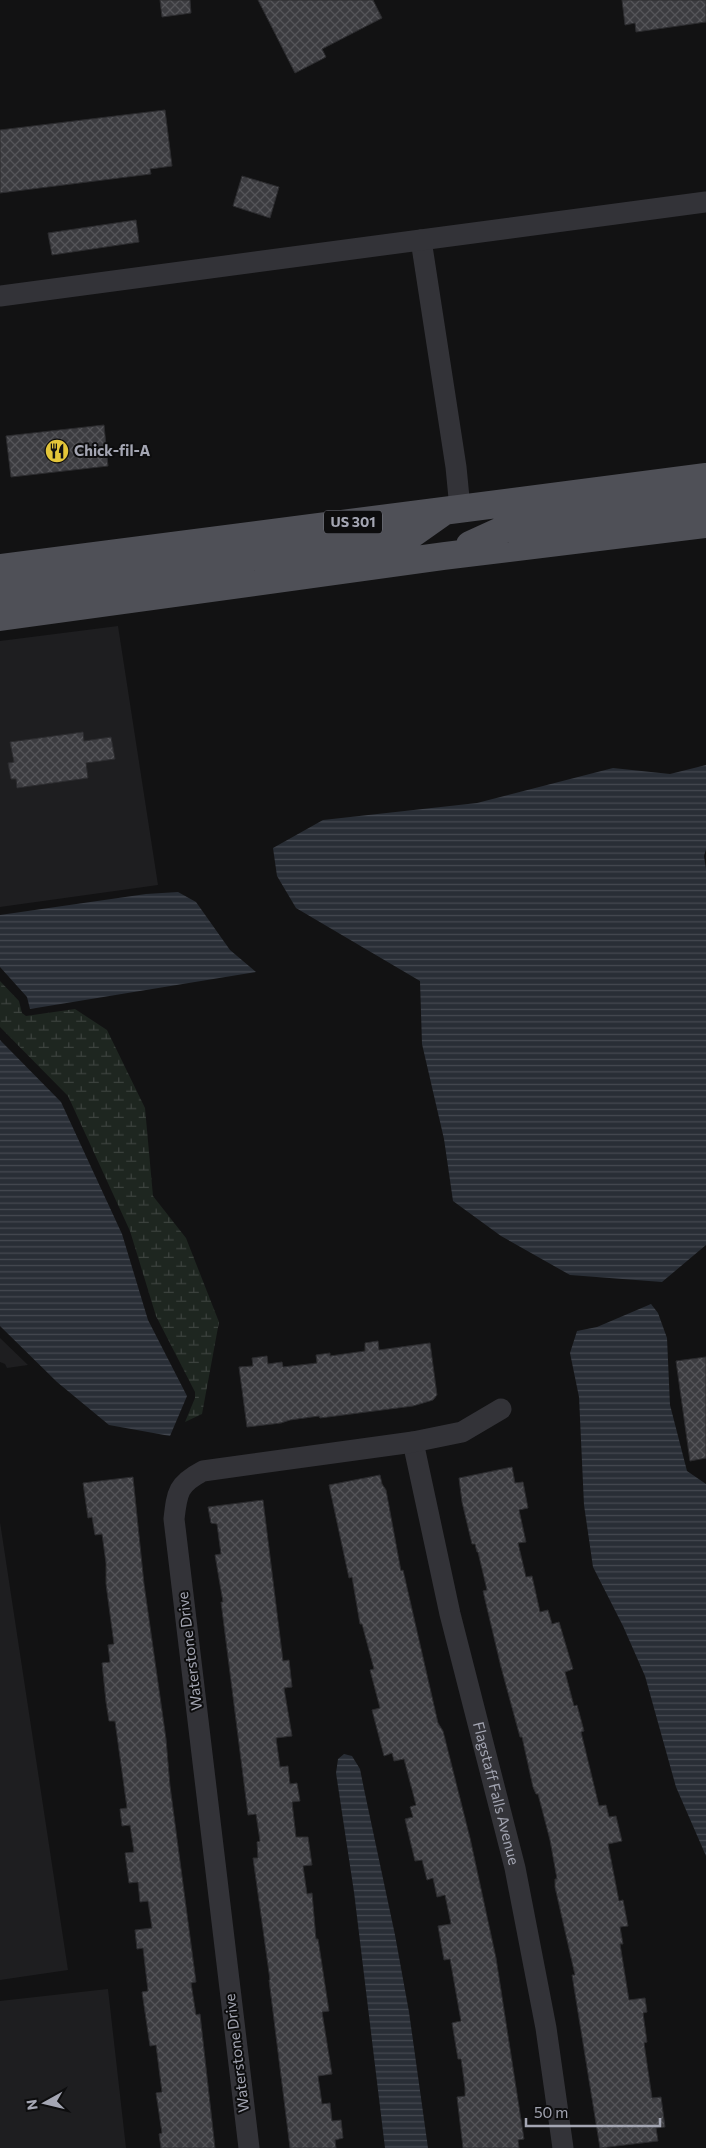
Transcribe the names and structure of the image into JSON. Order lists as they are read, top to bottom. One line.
{"streets":{"main road":["US 301"],"street":["Waterstone Drive","Flagstaff Falls Avenue"]},"crossings":[["Waterstone Drive","Flagstaff Falls Avenue"]],"places":{"restaurant":["Chick-fil-A"]},"scale_bar":"50 m","north":"left"}
